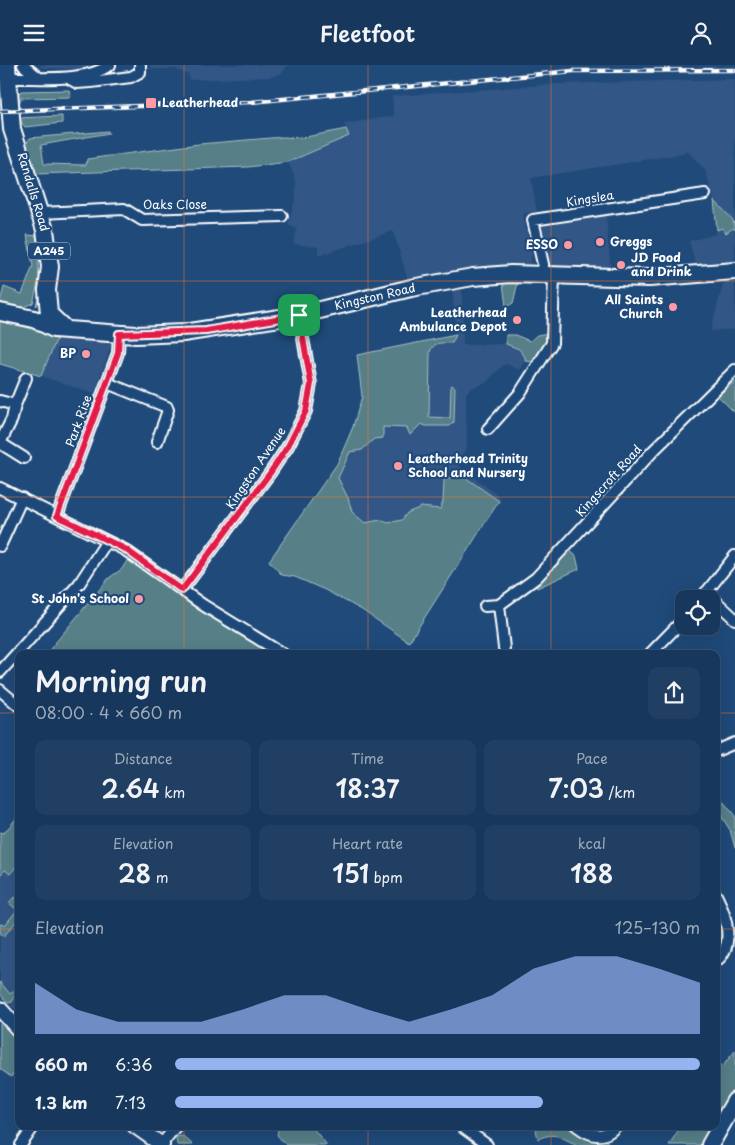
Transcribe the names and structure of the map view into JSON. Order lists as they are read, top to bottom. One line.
{"streets":{"main road":["Randalls Road","A245","Kingston Road"],"street":["Kingslea","Oaks Close","Park Rise","Kingston Avenue","Kingscroft Road"]},"crossings":[["Randalls Road","Oaks Close"],["Randalls Road","Kingston Road"],["Kingslea","Kingston Road"],["Kingston Road","Park Rise"],["Kingston Road","Kingston Avenue"]],"places":{"transit":["Leatherhead"],"other":["Greggs","ESSO","JD Food and Drink","All Saints Church","Leatherhead Ambulance Depot","BP","Leatherhead Trinity School and Nursery","St John's School"]},"page":{"header":"Fleetfoot","heading":["Morning run","08:00 · 4 × 660 m"],"stats":[["Distance","2.64 km"],["Time","18:37"],["Pace","7:03 /km"],["Elevation","28 m"],["Heart rate","151 bpm"],["kcal","188"]],"chart":["Elevation","125–130 m"],"list":[{"name":"660 m","note":"6:36"},{"name":"1.3 km","note":"7:13"}]}}
